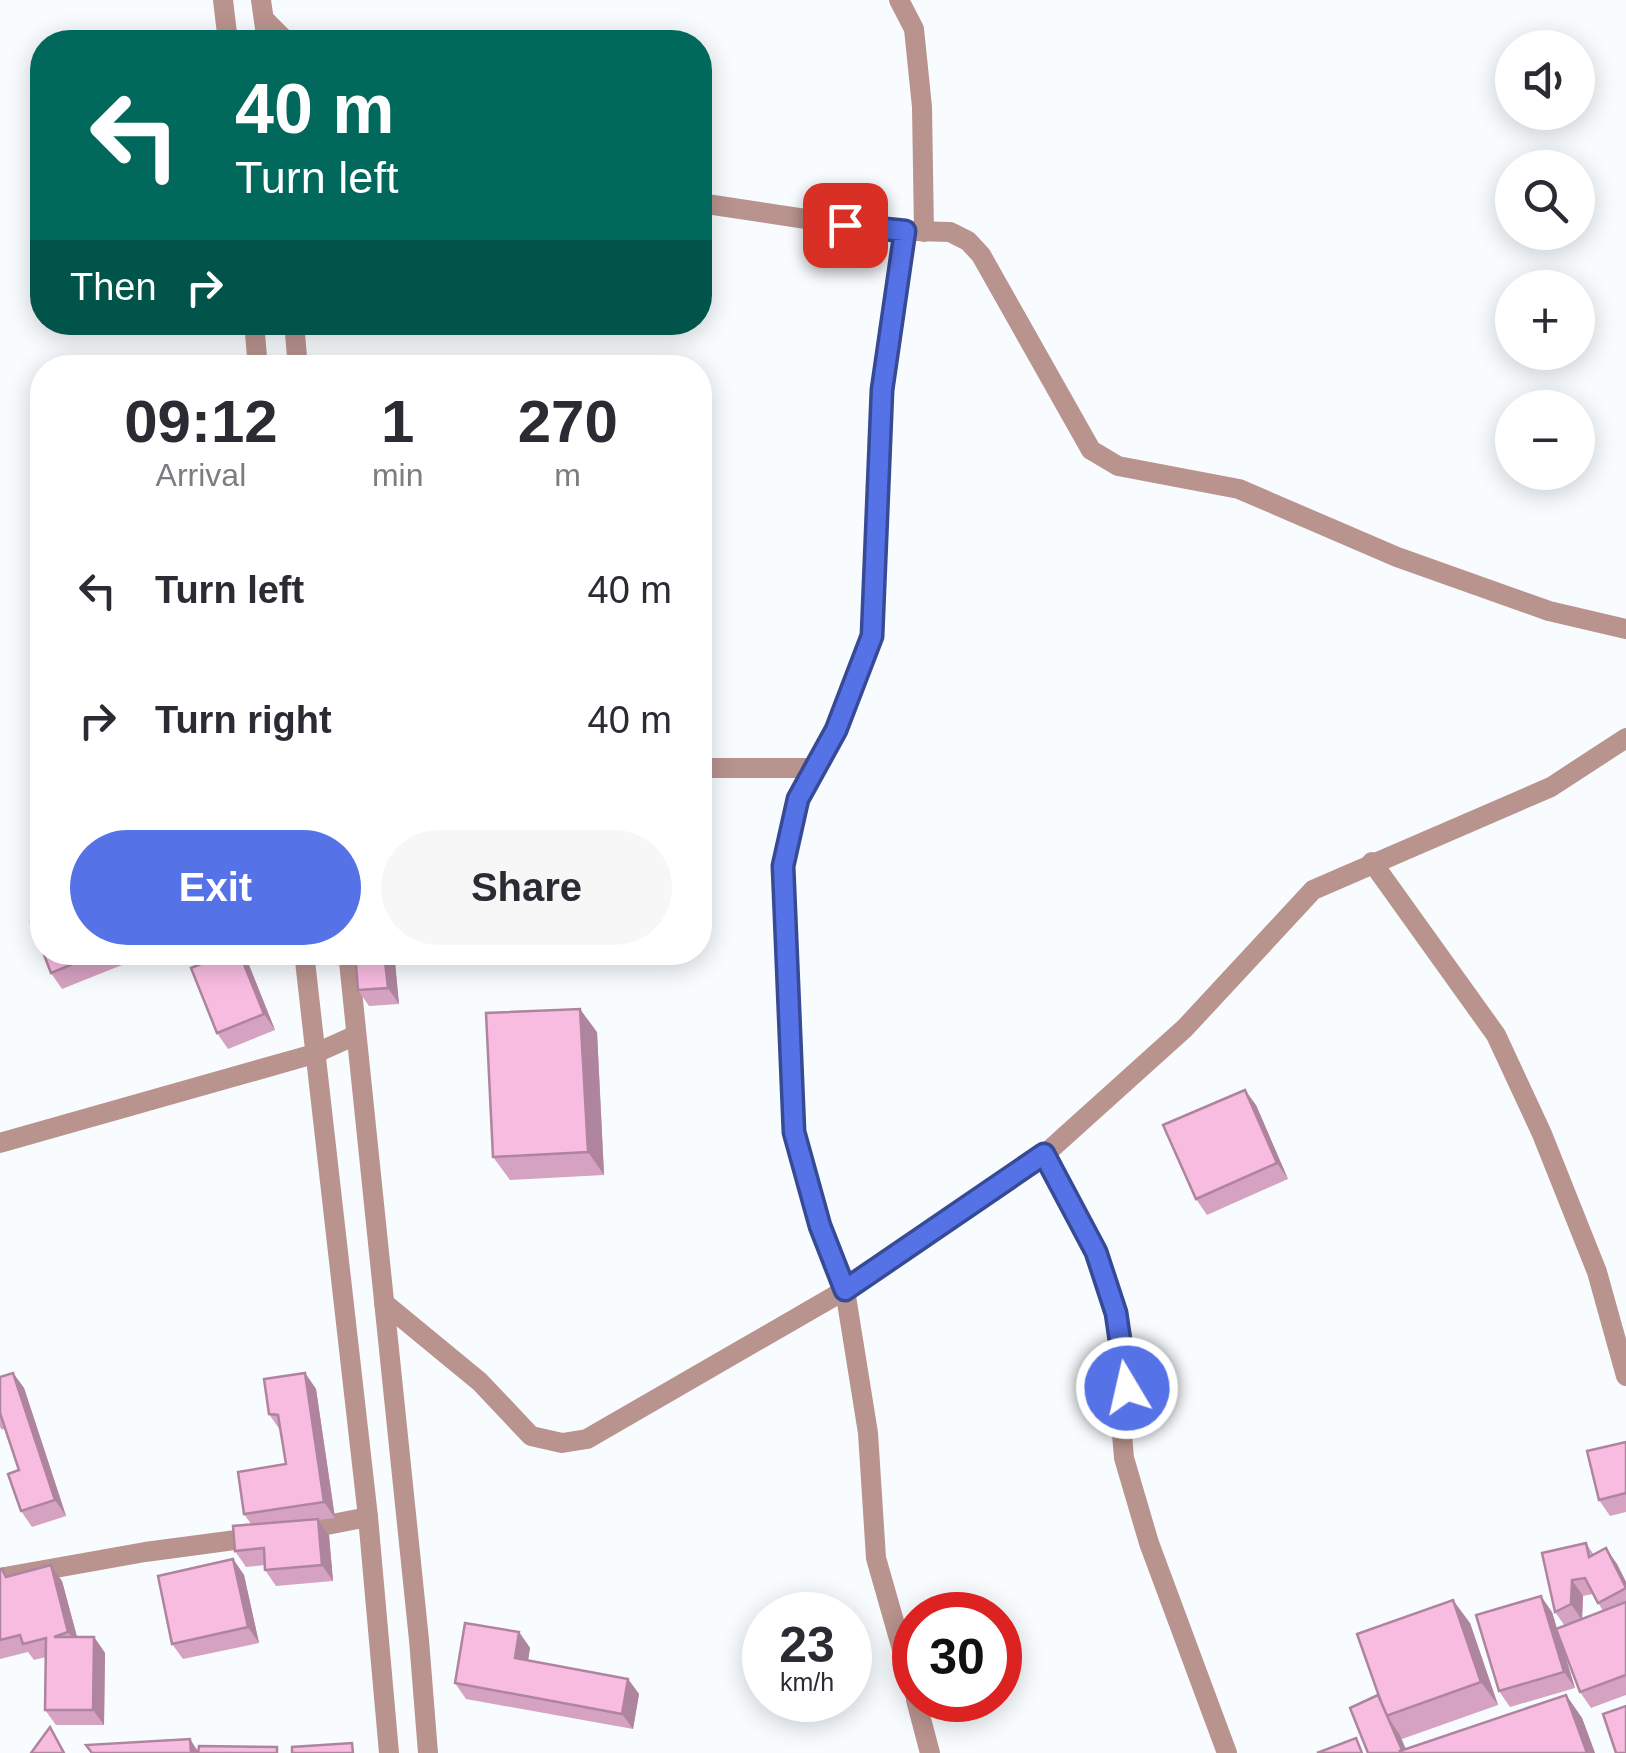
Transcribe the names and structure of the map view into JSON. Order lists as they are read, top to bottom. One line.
{"page":{"map_buttons":["+","−"],"turn":["40 m","Turn left"],"then":"Then","eta":["09:12","Arrival","1","min","270","m"],"list":[{"name":"Turn left","value":"40 m"},{"name":"Turn right","value":"40 m"}],"buttons":["Exit","Share"],"speed":"23 km/h","limit":"30"}}
